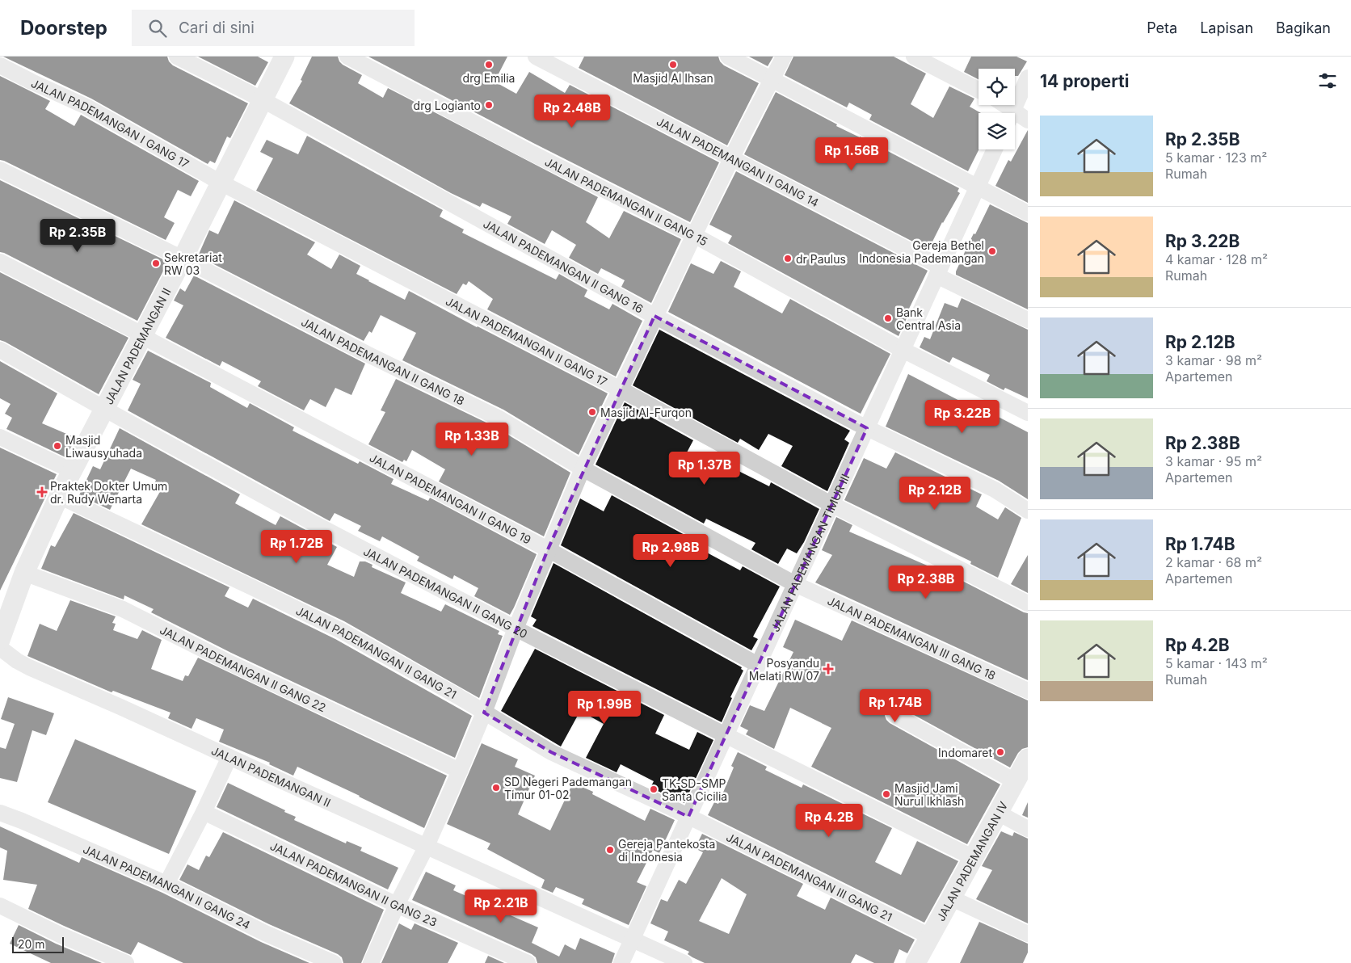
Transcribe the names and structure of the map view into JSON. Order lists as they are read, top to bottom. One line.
{"streets":{"street":["JALAN PADEMANGAN I GANG 17","JALAN PADEMANGAN II GANG 14","JALAN PADEMANGAN II GANG 15","JALAN PADEMANGAN II GANG 16","JALAN PADEMANGAN II GANG 17","JALAN PADEMANGAN II","JALAN PADEMANGAN II GANG 18","JALAN PADEMANGAN II GANG 19","JALAN PADEMANGAN TIMUR III","JALAN PADEMANGAN II GANG 20","JALAN PADEMANGAN III GANG 18","JALAN PADEMANGAN II GANG 21","JALAN PADEMANGAN II GANG 22","JALAN PADEMANGAN IV","JALAN PADEMANGAN III GANG 21","JALAN PADEMANGAN II GANG 23","JALAN PADEMANGAN II GANG 24"]},"crossings":[["JALAN PADEMANGAN I GANG 17","JALAN PADEMANGAN II GANG 17"],["JALAN PADEMANGAN I GANG 17","JALAN PADEMANGAN II"],["JALAN PADEMANGAN II GANG 14","JALAN PADEMANGAN TIMUR III"],["JALAN PADEMANGAN II GANG 15","JALAN PADEMANGAN TIMUR III"],["JALAN PADEMANGAN II GANG 16","JALAN PADEMANGAN II"],["JALAN PADEMANGAN II GANG 16","JALAN PADEMANGAN TIMUR III"],["JALAN PADEMANGAN II GANG 17","JALAN PADEMANGAN II"],["JALAN PADEMANGAN II GANG 17","JALAN PADEMANGAN TIMUR III"],["JALAN PADEMANGAN II","JALAN PADEMANGAN II GANG 18"],["JALAN PADEMANGAN II","JALAN PADEMANGAN II GANG 19"],["JALAN PADEMANGAN II","JALAN PADEMANGAN II GANG 20"],["JALAN PADEMANGAN II","JALAN PADEMANGAN II GANG 21"],["JALAN PADEMANGAN II","JALAN PADEMANGAN II GANG 22"],["JALAN PADEMANGAN II GANG 18","JALAN PADEMANGAN TIMUR III"],["JALAN PADEMANGAN II GANG 18","JALAN PADEMANGAN III GANG 18"],["JALAN PADEMANGAN II GANG 19","JALAN PADEMANGAN TIMUR III"],["JALAN PADEMANGAN TIMUR III","JALAN PADEMANGAN II GANG 20"],["JALAN PADEMANGAN TIMUR III","JALAN PADEMANGAN III GANG 18"],["JALAN PADEMANGAN TIMUR III","JALAN PADEMANGAN II GANG 21"],["JALAN PADEMANGAN TIMUR III","JALAN PADEMANGAN III GANG 21"],["JALAN PADEMANGAN II GANG 20","JALAN PADEMANGAN IV"],["JALAN PADEMANGAN II GANG 21","JALAN PADEMANGAN III GANG 21"],["JALAN PADEMANGAN IV","JALAN PADEMANGAN III GANG 21"]],"places":{"other":["drg Emilia","Masjid Al Ihsan","drg Logianto","Gereja Bethel Indonesia Pademangan","dr Paulus","Sekretariat RW 03","Bank Central Asia","Masjid Al-Furqon","Masjid Liwausyuhada","Indomaret","SD Negeri Pademangan Timur 01-02","TK-SD-SMP Santa Cicilia","Masjid Jami Nurul Ikhlash","Gereja Pantekosta di Indonesia"],"health":["Praktek Dokter Umum dr. Rudy Wenarta","Posyandu Melati RW 07"]},"scale_bar":"20 m","page":{"header":"Doorstep","search":"Cari di sini","nav":["Peta","Lapisan","Bagikan"],"heading":"14 properti","price":["Rp 2.48B","Rp 1.56B","Rp 2.35B","Rp 3.22B","Rp 1.33B","Rp 1.37B","Rp 2.12B","Rp 1.72B","Rp 2.98B","Rp 2.38B","Rp 1.74B","Rp 1.99B","Rp 4.2B","Rp 2.21B"],"list":[{"name":"Rp 2.35B","note":"5 kamar · 123 m² · Rumah"},{"name":"Rp 3.22B","note":"4 kamar · 128 m² · Rumah"},{"name":"Rp 2.12B","note":"3 kamar · 98 m² · Apartemen"},{"name":"Rp 2.38B","note":"3 kamar · 95 m² · Apartemen"},{"name":"Rp 1.74B","note":"2 kamar · 68 m² · Apartemen"},{"name":"Rp 4.2B","note":"5 kamar · 143 m² · Rumah"}],"scale":"20 m"}}
